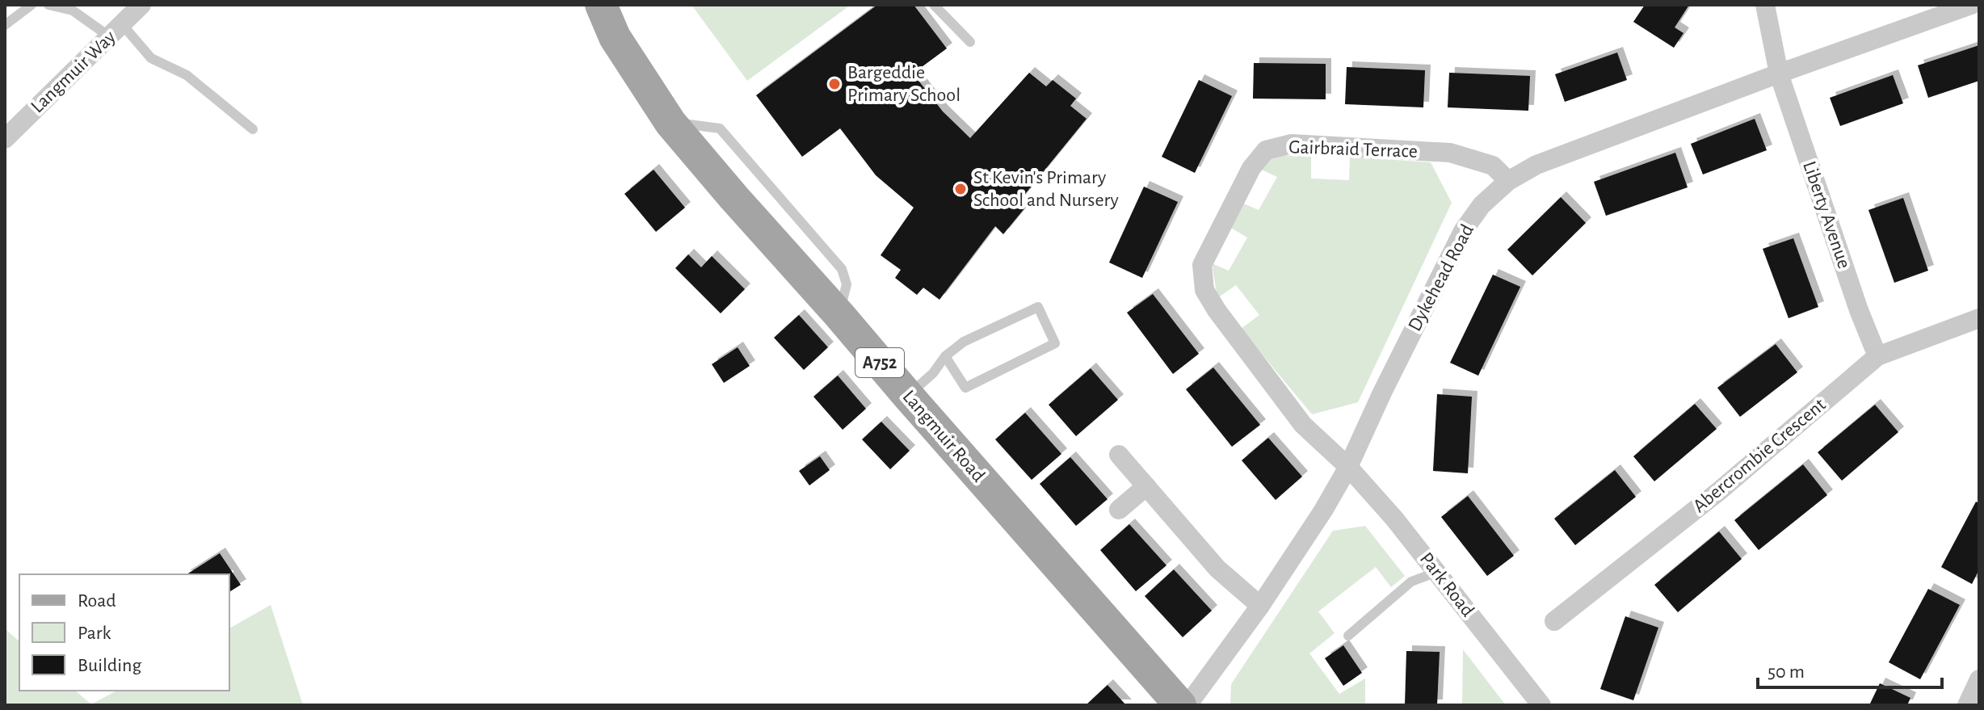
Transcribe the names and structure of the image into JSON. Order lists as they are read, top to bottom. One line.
{"streets":{"main road":["A752","Langmuir Road"],"street":["Langmuir Way","Gairbraid Terrace","Liberty Avenue","Dykehead Road","Abercrombie Crescent","Park Road"]},"crossings":[["Gairbraid Terrace","Dykehead Road"],["Gairbraid Terrace","Park Road"],["Liberty Avenue","Dykehead Road"],["Liberty Avenue","Abercrombie Crescent"],["Dykehead Road","Park Road"]],"places":["Bargeddie Primary School","St Kevin's Primary School and Nursery"],"legend":["Road","Park","Building"],"scale_bar":"50 m"}
